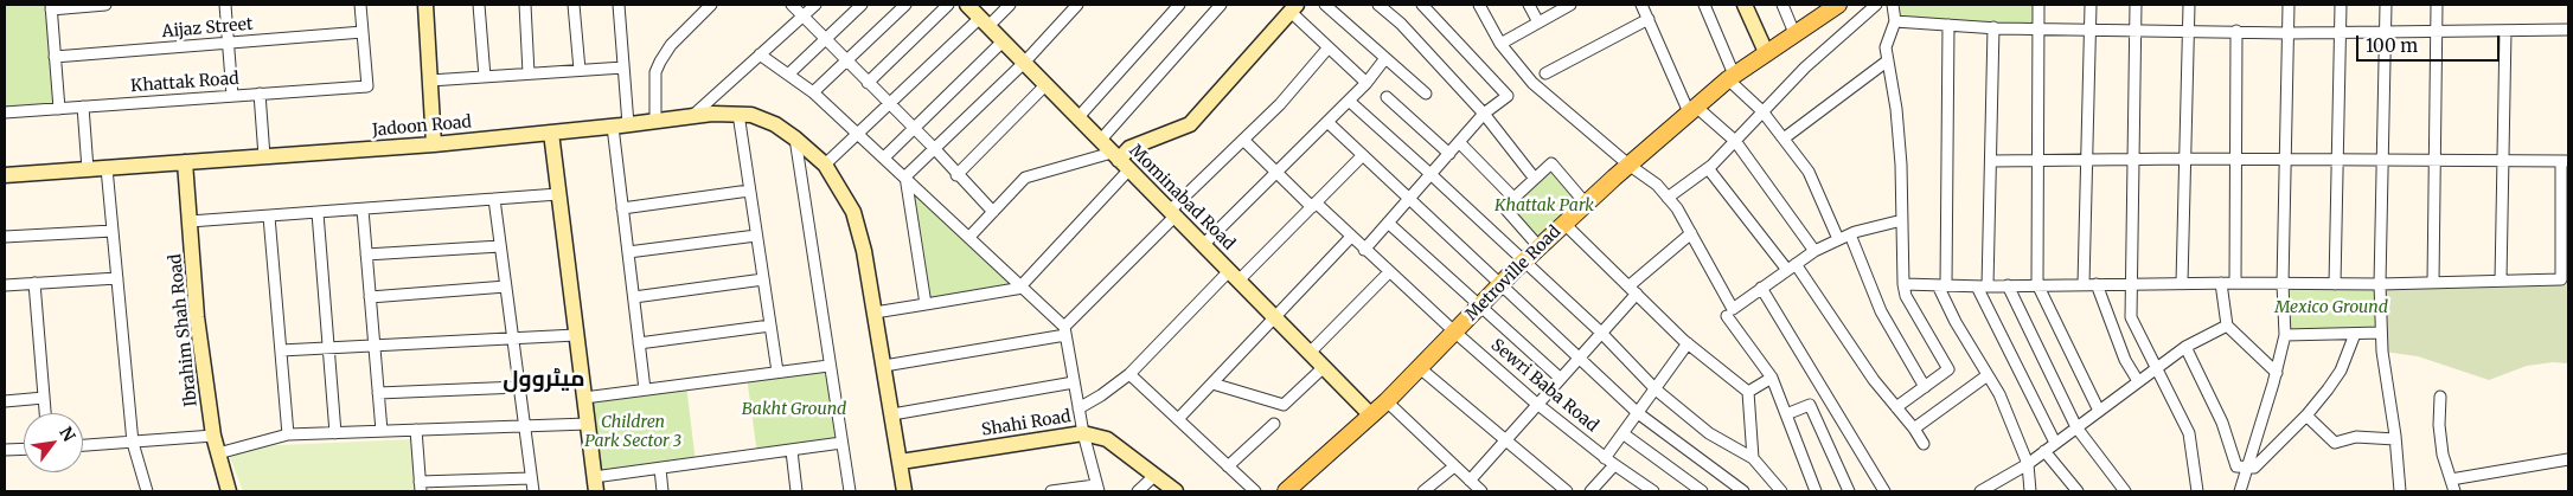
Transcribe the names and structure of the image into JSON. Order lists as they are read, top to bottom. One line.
{"streets":{"main road":["Metroville Road"],"street":["Aijaz Street","Khattak Road","Jadoon Road","Mominabad Road","Ibrahim Shah Road","Sewri Baba Road","Shahi Road"]},"crossings":[["Aijaz Street","Khattak Road"],["Jadoon Road","Ibrahim Shah Road"],["Jadoon Road","Shahi Road"],["Mominabad Road","Metroville Road"],["Metroville Road","Sewri Baba Road"]],"districts":["میٹروول"],"parks":["Khattak Park","Mexico Ground","Bakht Ground","Children Park Sector 3"],"scale_bar":"100 m","north":"top right"}
